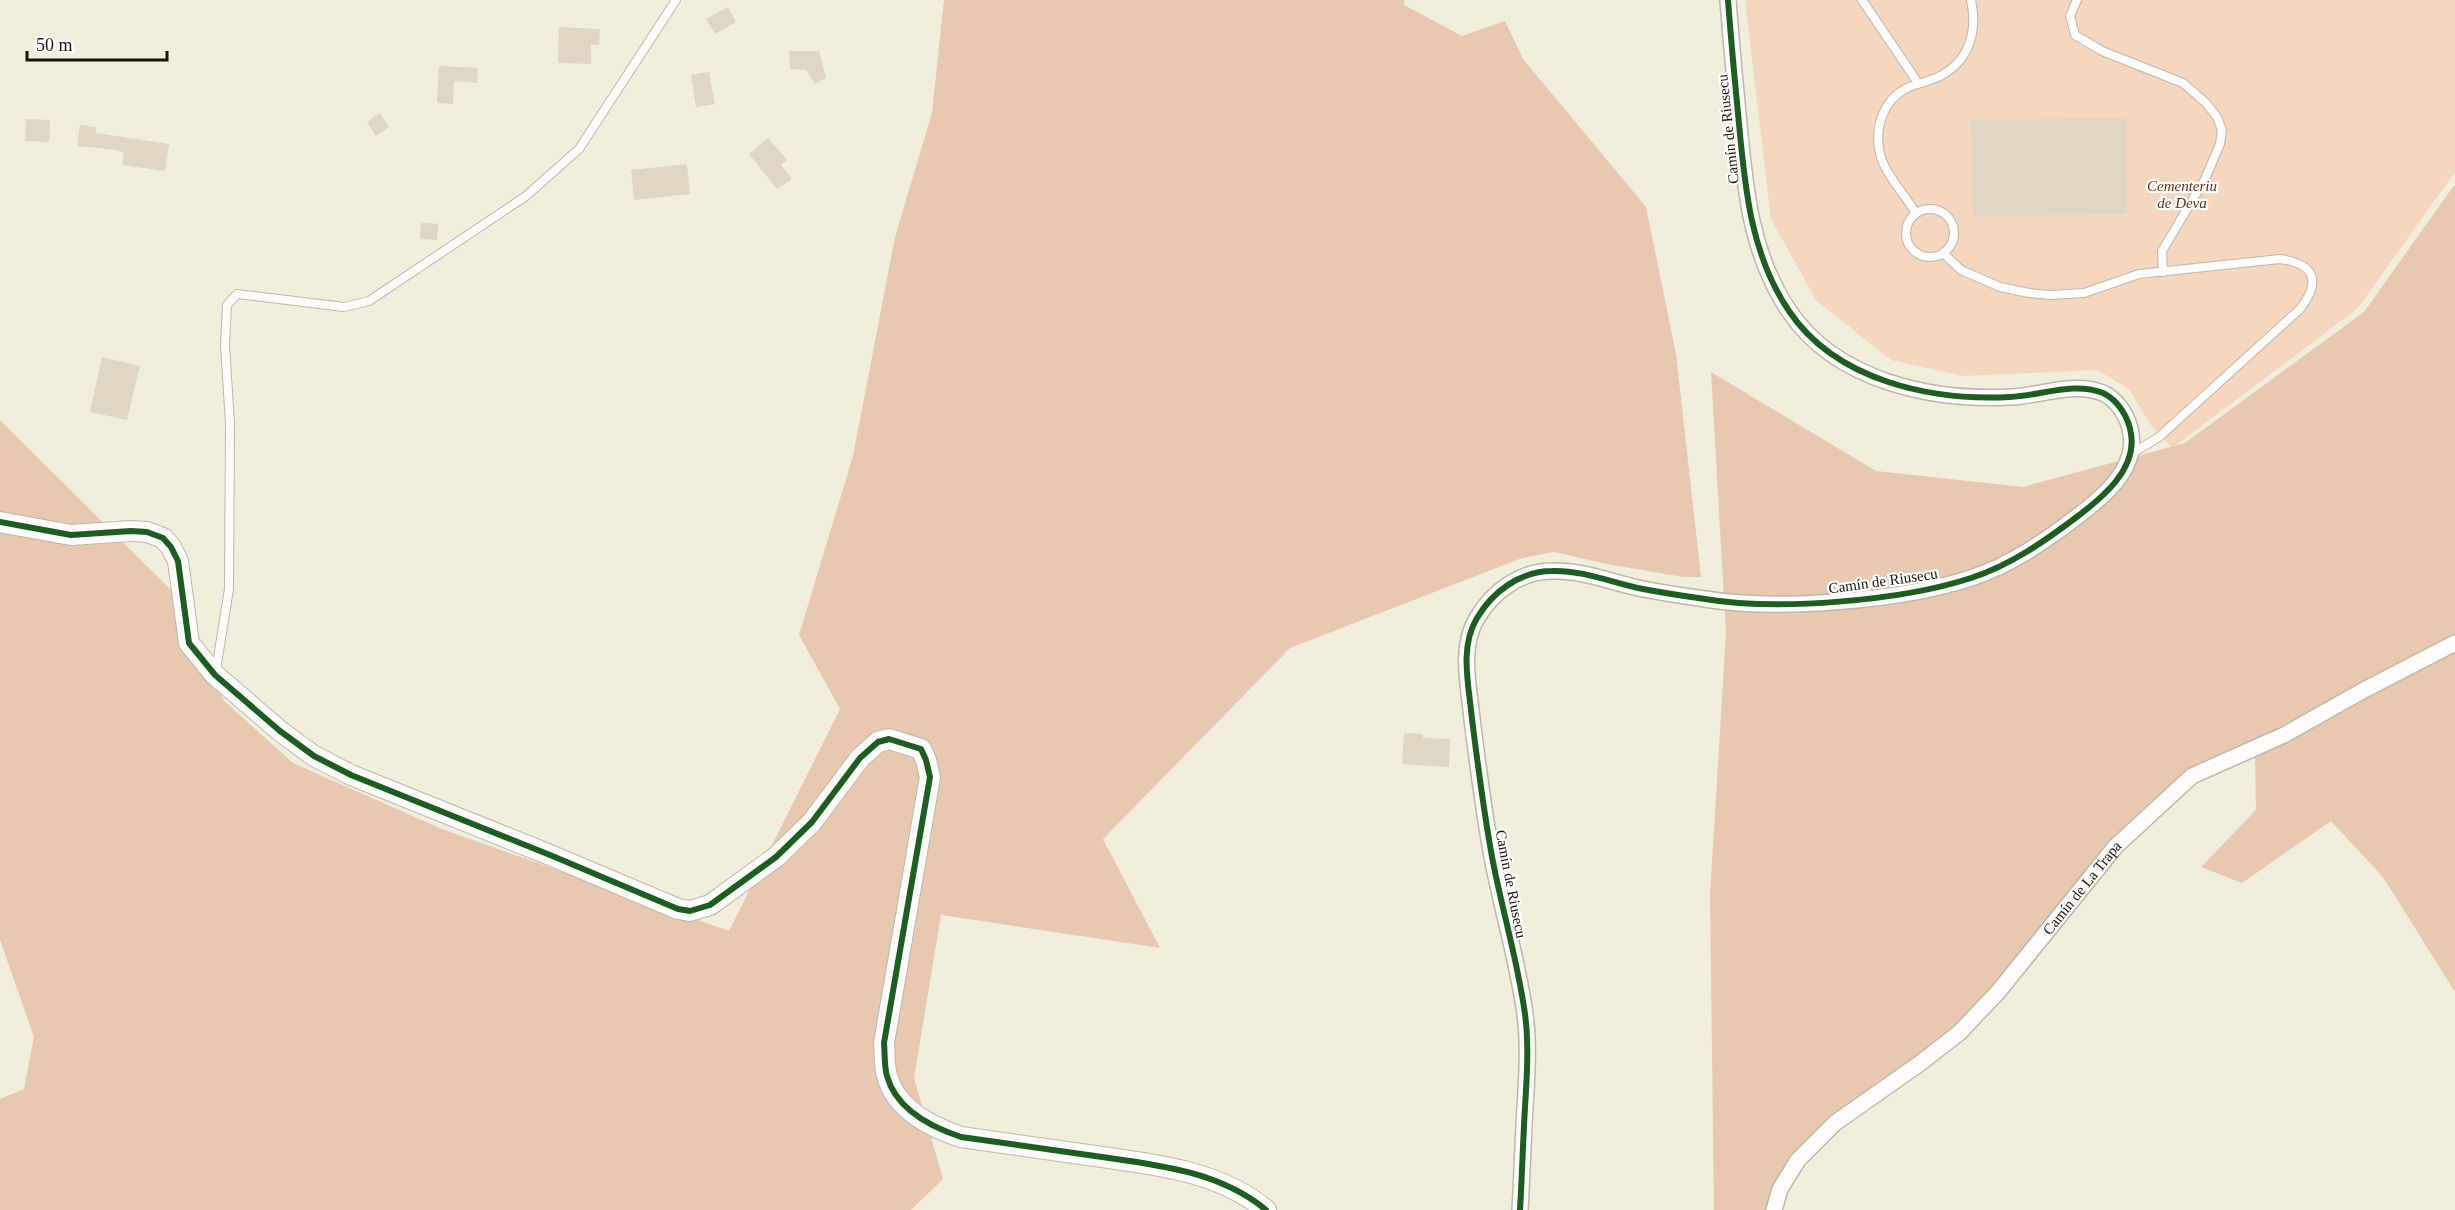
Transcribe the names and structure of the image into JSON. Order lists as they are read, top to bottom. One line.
{"streets":{"street":["Camín de Riusecu","Camín de La Trapa"]},"parks":["Cementeriu de Deva"],"scale_bar":"50 m"}
